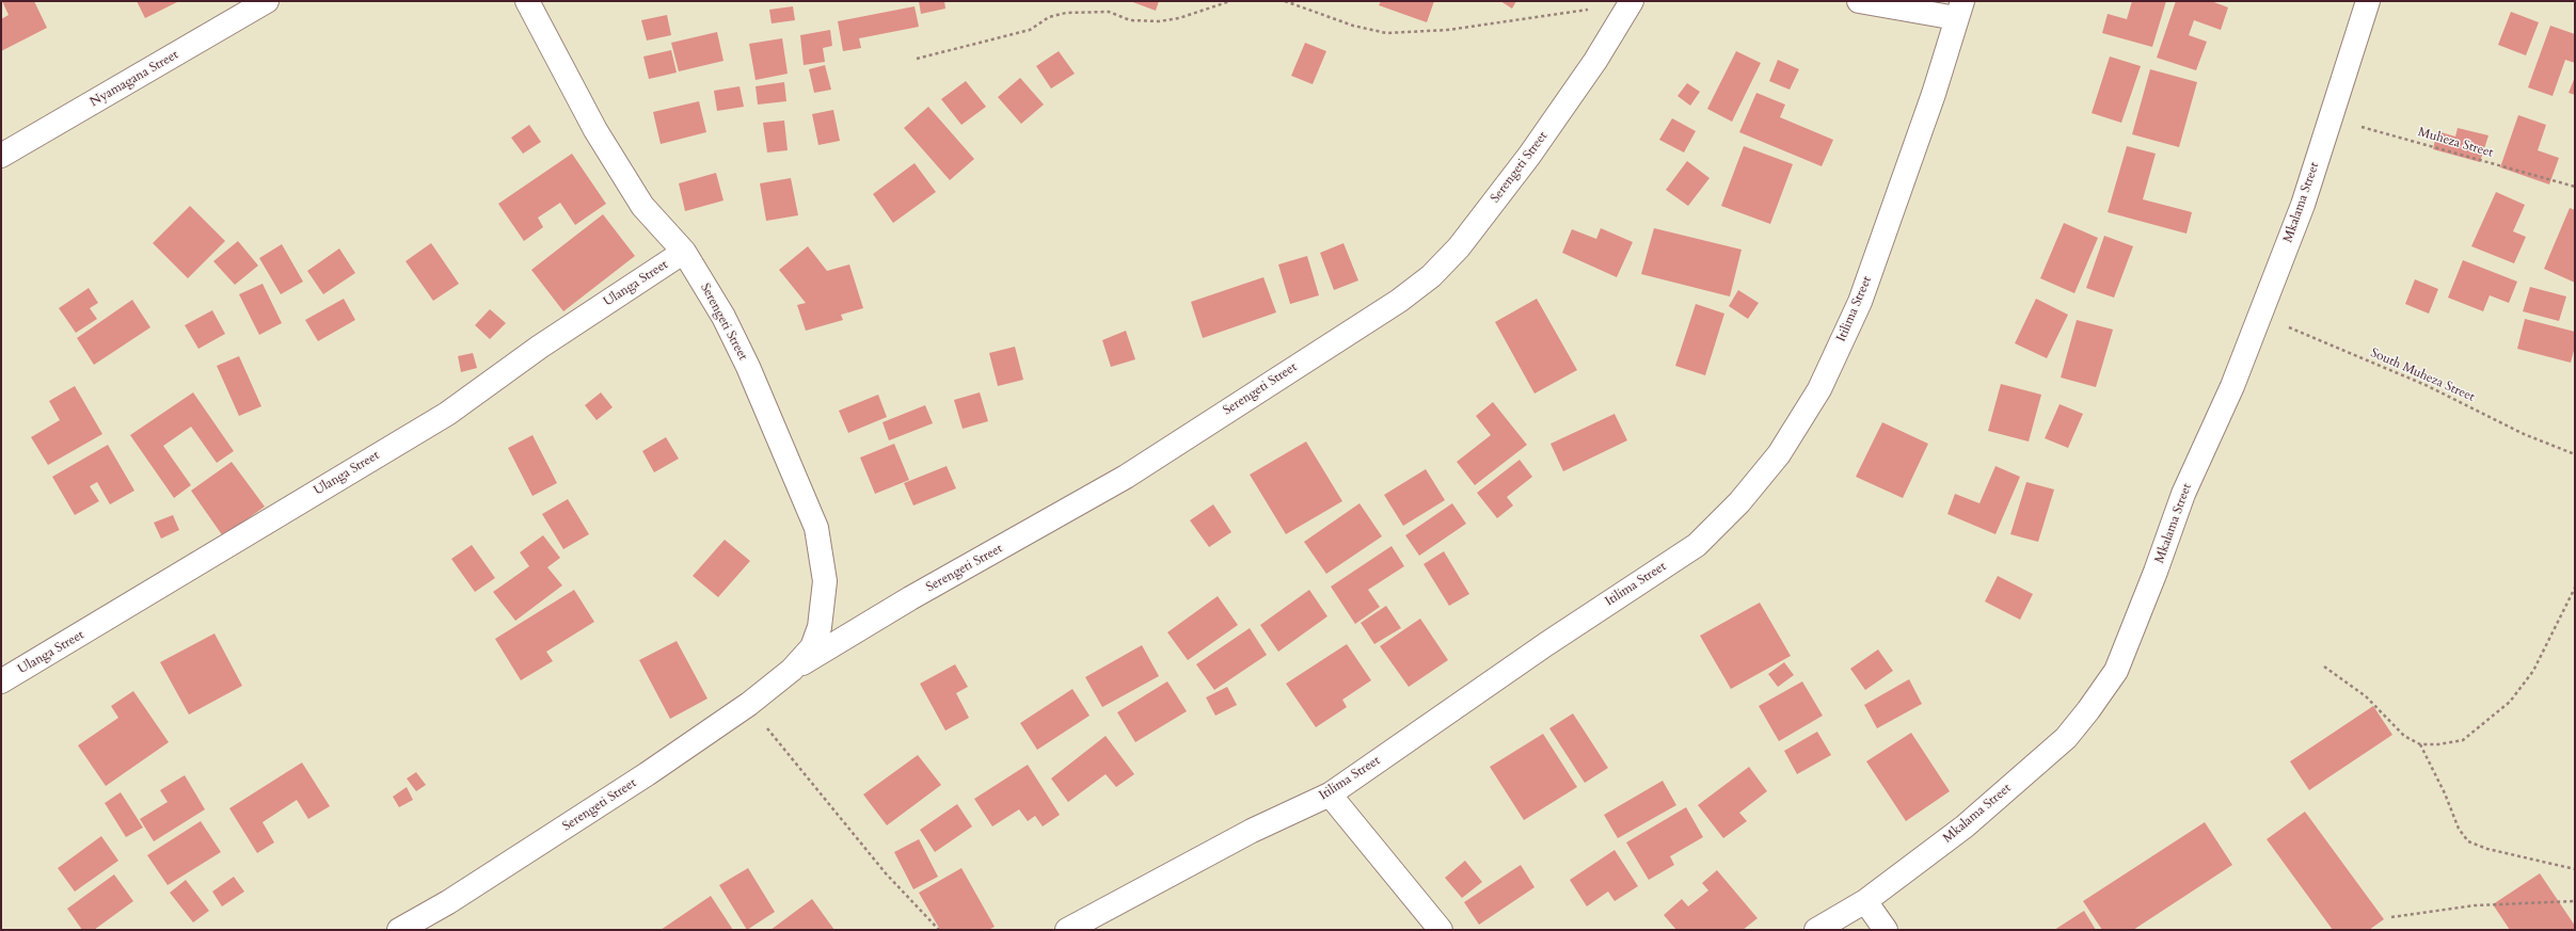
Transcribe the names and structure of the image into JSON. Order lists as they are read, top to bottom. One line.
{"streets":{"street":["Nyamagana Street","Serengeti Street","Mkalama Street","Ulanga Street","Itilima Street"],"path":["Muheza Street","South Muheza Street"]},"crossings":[["Muheza Street","Mkalama Street"],["Serengeti Street","Ulanga Street"],["Mkalama Street","South Muheza Street"]]}
